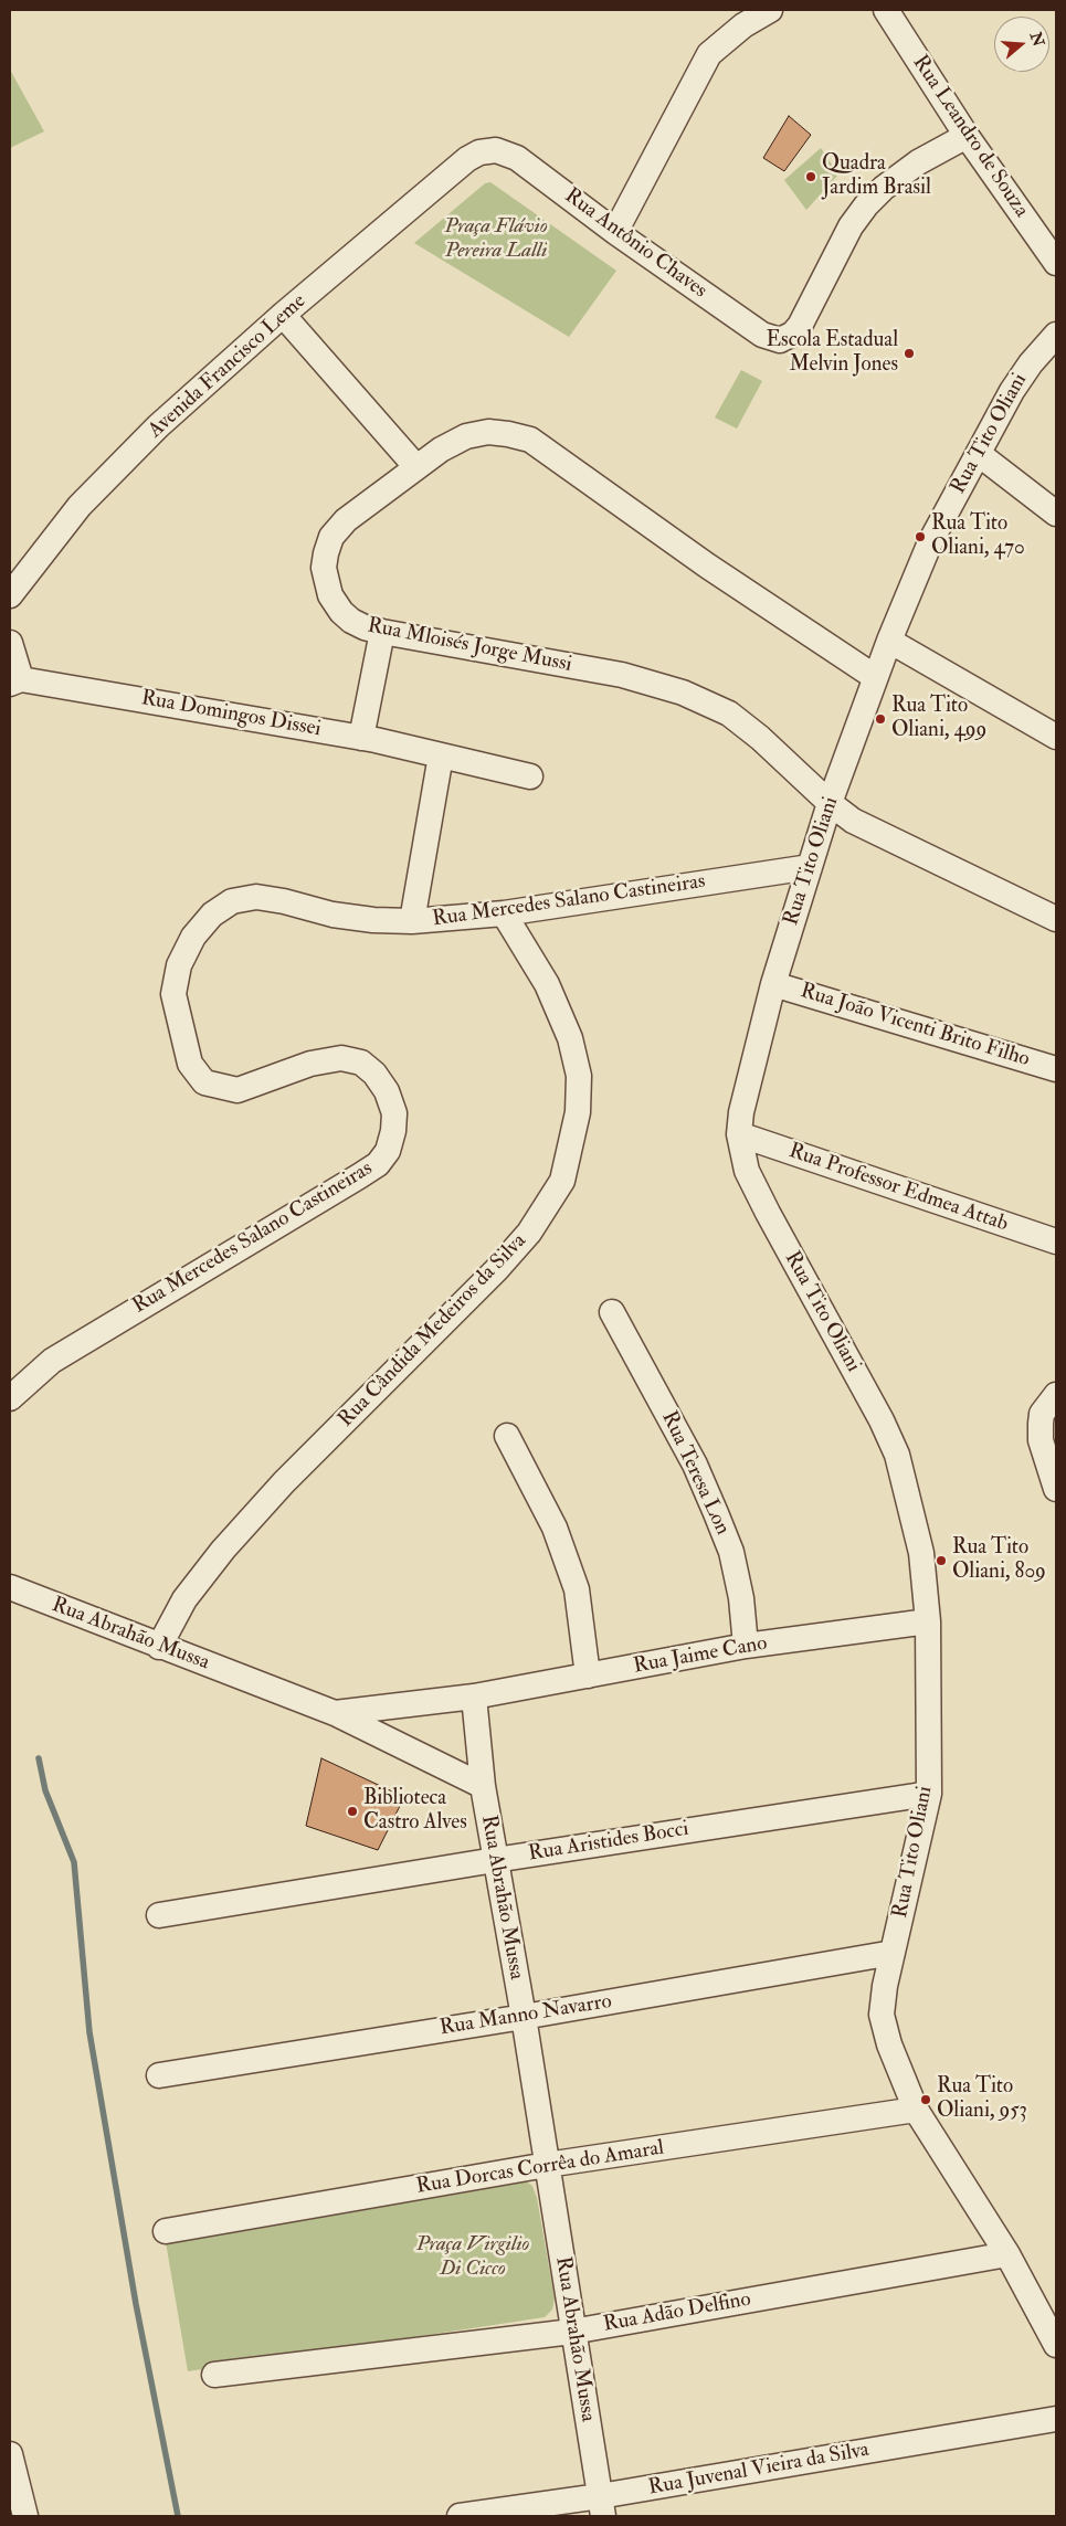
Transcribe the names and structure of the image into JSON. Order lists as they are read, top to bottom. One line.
{"streets":{"street":["Rua Leandro de Souza","Rua Antônio Chaves","Avenida Francisco Leme","Rua Tito Oliani","Rua Mloisés Jorge Mussi","Rua Domingos Dissei","Rua Mercedes Salano Castineiras","Rua João Vicenti Brito Filho","Rua Professor Edmea Attab","Rua Cândida Medeiros da Silva","Rua Teresa Lon","Rua Abrahão Mussa","Rua Jaime Cano","Rua Aristides Bocci","Rua Manno Navarro","Rua Dorcas Corrêa do Amaral","Rua Adão Delfino","Rua Juvenal Vieira da Silva"]},"crossings":[["Rua Leandro de Souza","Rua Antônio Chaves"],["Rua Antônio Chaves","Avenida Francisco Leme"],["Rua Tito Oliani","Rua Mloisés Jorge Mussi"],["Rua Tito Oliani","Rua Mercedes Salano Castineiras"],["Rua Tito Oliani","Rua João Vicenti Brito Filho"],["Rua Tito Oliani","Rua Professor Edmea Attab"],["Rua Tito Oliani","Rua Jaime Cano"],["Rua Tito Oliani","Rua Aristides Bocci"],["Rua Tito Oliani","Rua Manno Navarro"],["Rua Tito Oliani","Rua Dorcas Corrêa do Amaral"],["Rua Tito Oliani","Rua Adão Delfino"],["Rua Mercedes Salano Castineiras","Rua Cândida Medeiros da Silva"],["Rua Cândida Medeiros da Silva","Rua Abrahão Mussa"],["Rua Teresa Lon","Rua Jaime Cano"],["Rua Abrahão Mussa","Rua Jaime Cano"],["Rua Abrahão Mussa","Rua Aristides Bocci"],["Rua Abrahão Mussa","Rua Manno Navarro"],["Rua Abrahão Mussa","Rua Dorcas Corrêa do Amaral"],["Rua Abrahão Mussa","Rua Adão Delfino"],["Rua Abrahão Mussa","Rua Juvenal Vieira da Silva"]],"parks":["Praça Flávio Pereira Lalli","Praça Virgilio Di Cicco"],"places":["Quadra Jardim Brasil","Escola Estadual Melvin Jones","Rua Tito Oliani, 470","Rua Tito Oliani, 499","Rua Tito Oliani, 809","Biblioteca Castro Alves","Rua Tito Oliani, 953"],"north":"right"}
